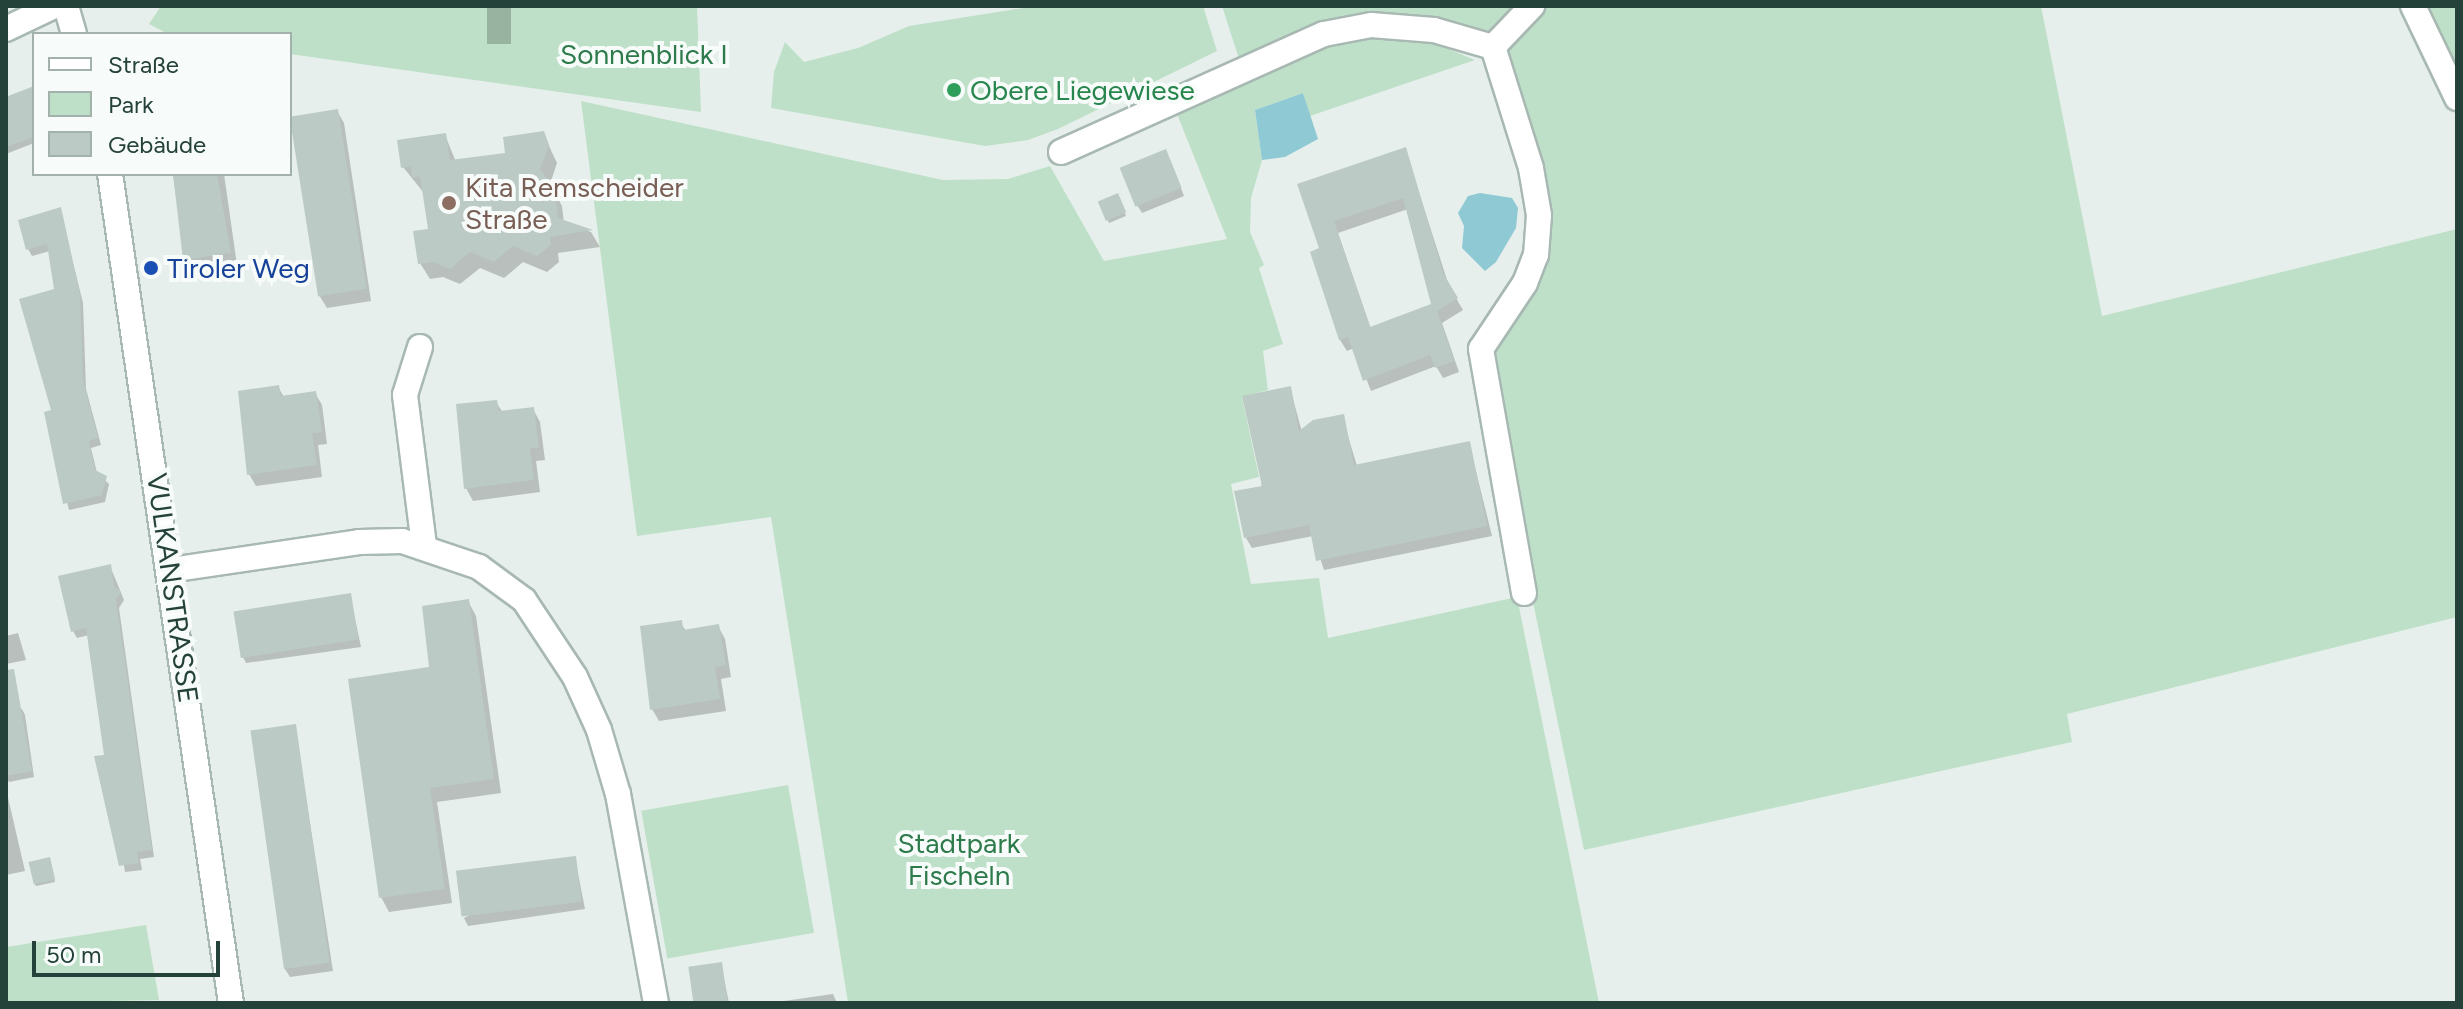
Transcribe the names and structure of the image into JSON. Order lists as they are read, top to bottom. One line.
{"streets":{"street":["VULKANSTRASSE"]},"parks":["Sonnenblick I","Stadtpark Fischeln"],"places":["Obere Liegewiese","Kita Remscheider Straße","Tiroler Weg"],"legend":["Straße","Park","Gebäude"],"scale_bar":"50 m"}
